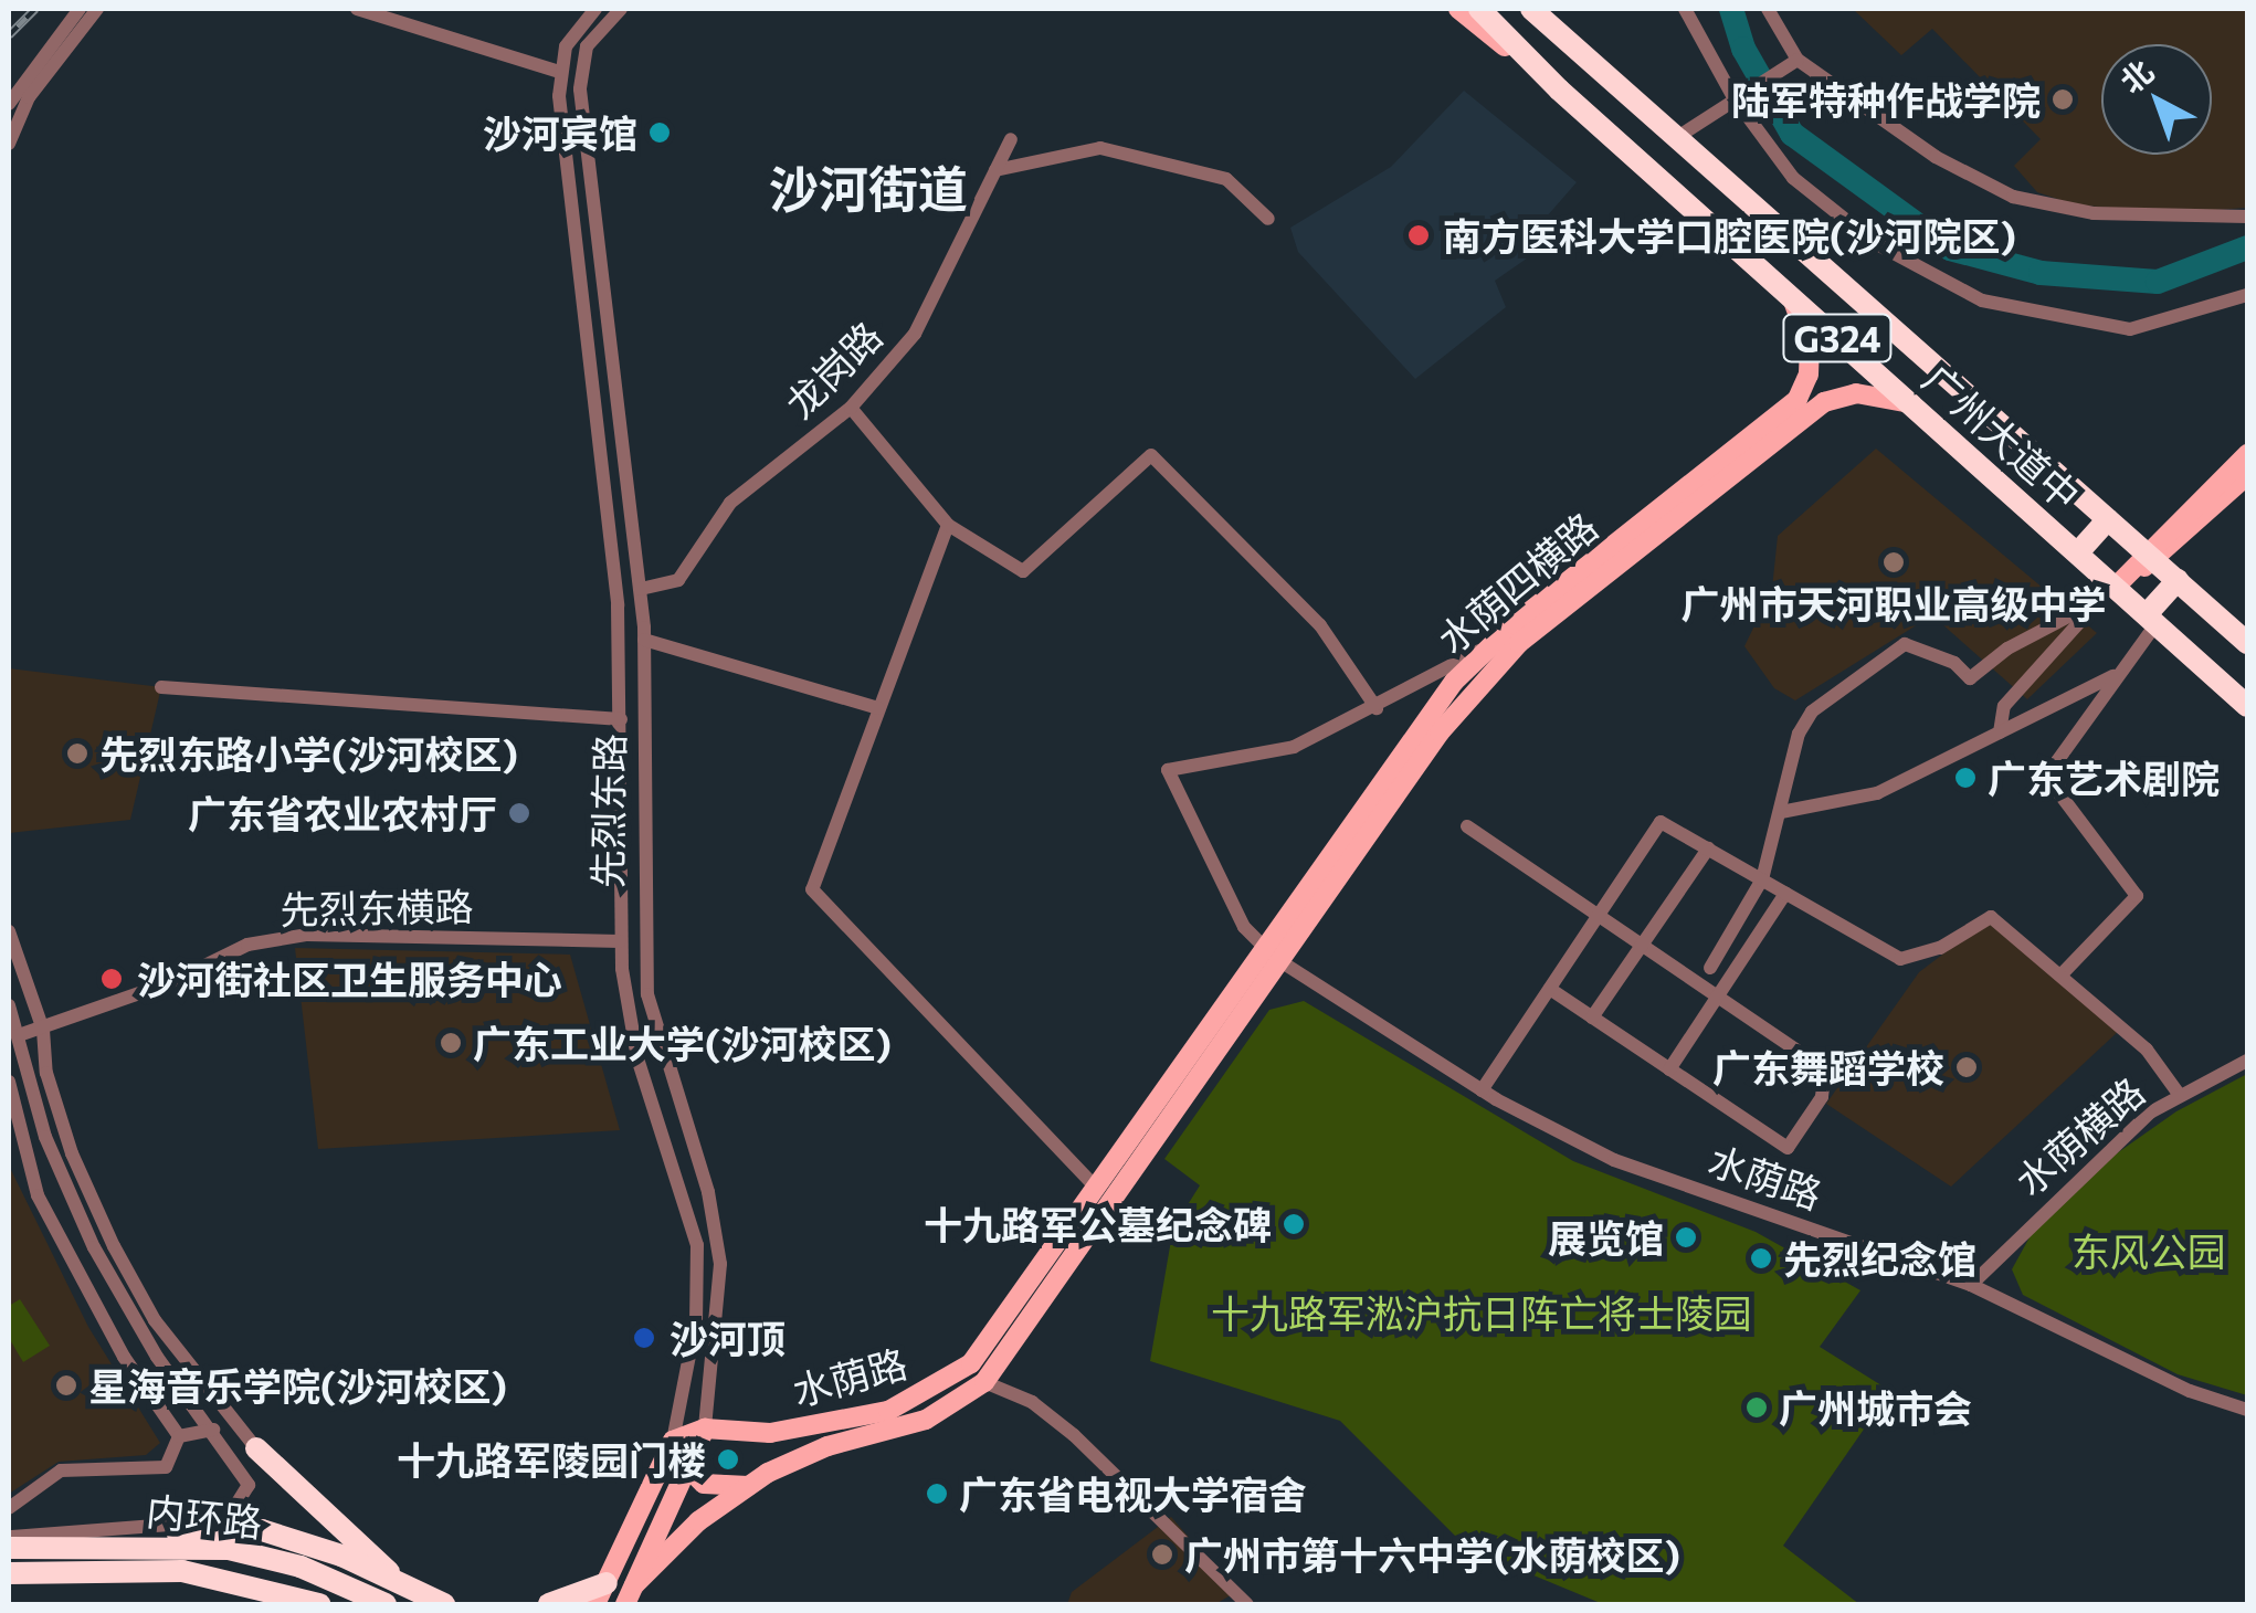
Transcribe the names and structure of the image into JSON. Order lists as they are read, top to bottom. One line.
{"streets":{"highway":["G324","广州大道中","内环路"],"main road":["水荫四横路","先烈东路","水荫路"],"street":["龙岗路","先烈东横路","水荫横路"]},"crossings":[["龙岗路","先烈东路"],["广州大道中","水荫四横路"],["水荫四横路","水荫路"],["先烈东路","先烈东横路"],["先烈东路","水荫路"],["水荫横路","水荫路"]],"districts":["沙河街道"],"parks":["东风公园","十九路军淞沪抗日阵亡将士陵园"],"places":["陆军特种作战学院","沙河宾馆","南方医科大学口腔医院(沙河院区)","广州市天河职业高级中学","先烈东路小学(沙河校区)","广东艺术剧院","广东省农业农村厅","沙河街社区卫生服务中心","广东工业大学(沙河校区)","广东舞蹈学校","十九路军公墓纪念碑","展览馆","先烈纪念馆","沙河顶","星海音乐学院(沙河校区)","广州城市会","十九路军陵园门楼","广东省电视大学宿舍","广州市第十六中学(水荫校区)"],"north":"top left"}
